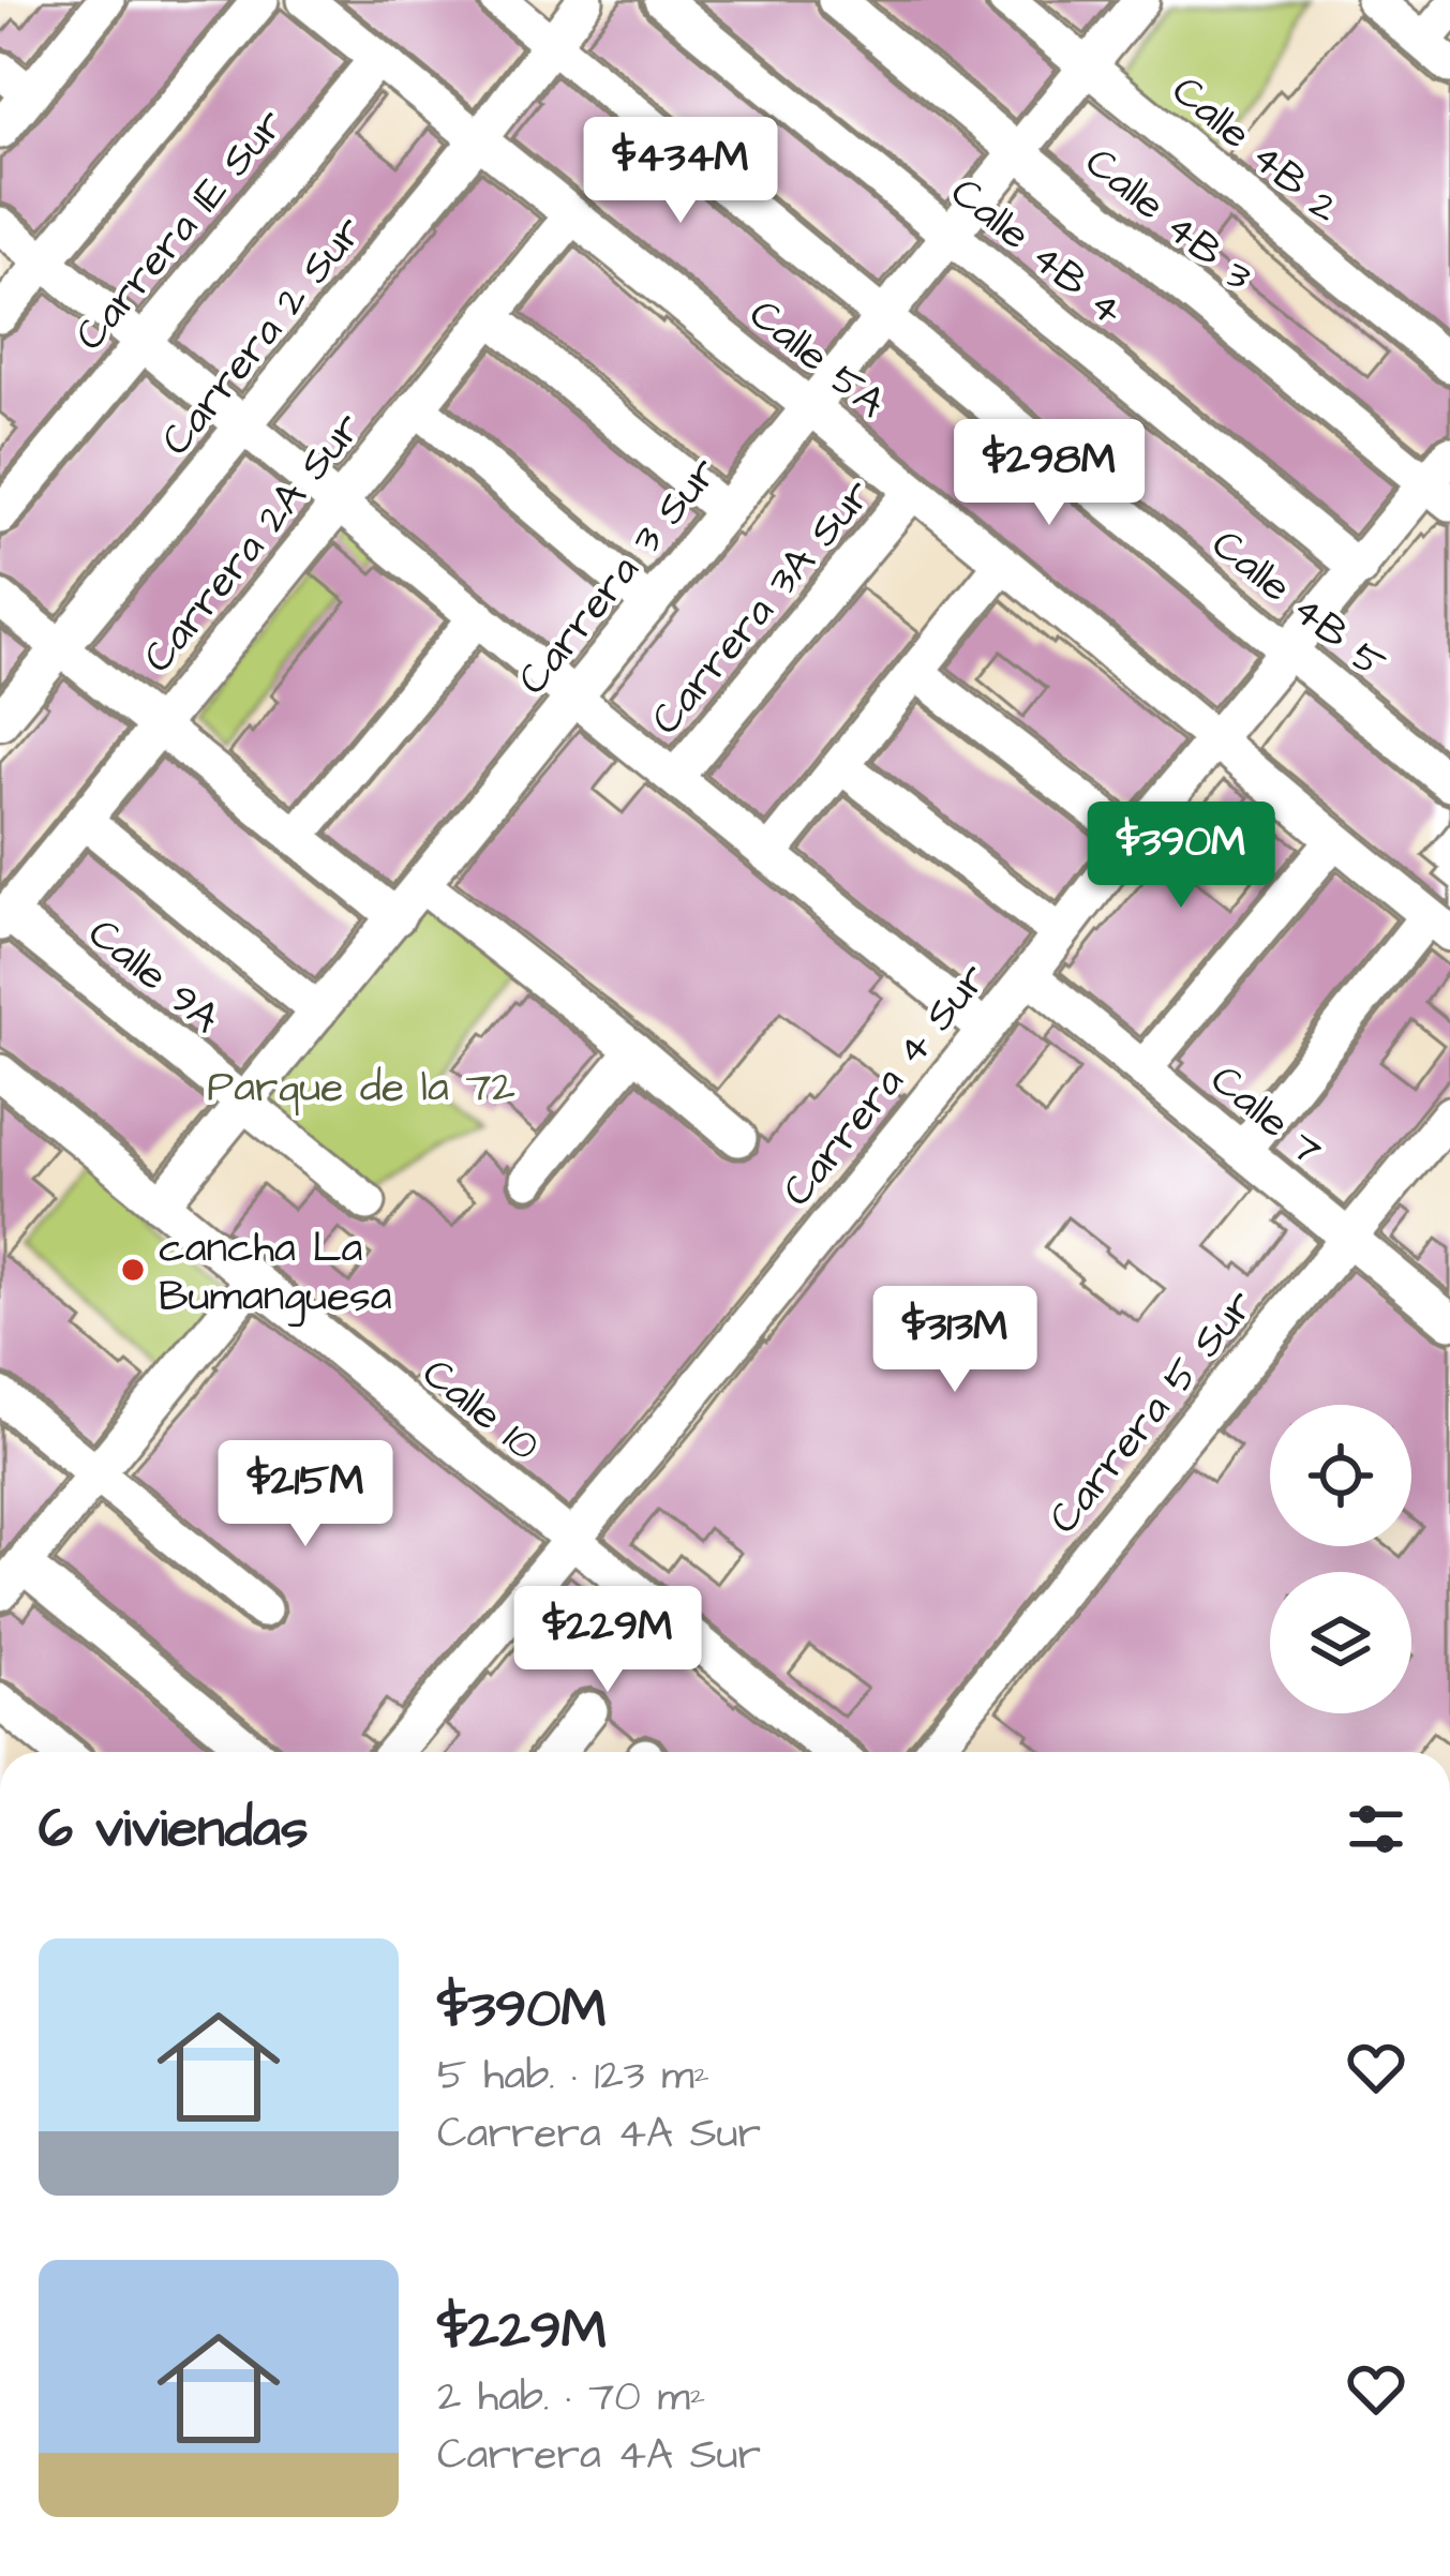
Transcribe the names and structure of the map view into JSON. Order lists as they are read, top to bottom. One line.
{"streets":{"street":["Calle 4B 2","Calle 4B 3","Carrera 1E Sur","Calle 4B 4","Carrera 2 Sur","Calle 5A","Carrera 2A Sur","Carrera 3 Sur","Calle 4B 5","Carrera 3A Sur","Calle 9A","Carrera 4 Sur","Calle 7","Calle 10","Carrera 5 Sur"]},"crossings":[["Calle 4B 2","Carrera 3 Sur"],["Calle 4B 3","Carrera 3 Sur"],["Calle 4B 3","Carrera 4 Sur"],["Carrera 1E Sur","Calle 5A"],["Calle 4B 4","Carrera 3 Sur"],["Calle 4B 4","Carrera 4 Sur"],["Carrera 2 Sur","Calle 5A"],["Carrera 2 Sur","Calle 4B 5"],["Calle 5A","Carrera 2A Sur"],["Calle 5A","Carrera 3 Sur"],["Calle 5A","Carrera 3A Sur"],["Calle 5A","Carrera 4 Sur"],["Carrera 2A Sur","Calle 9A"],["Carrera 3 Sur","Calle 4B 5"],["Carrera 3 Sur","Calle 9A"],["Carrera 3 Sur","Calle 10"],["Calle 4B 5","Carrera 4 Sur"],["Carrera 4 Sur","Calle 7"],["Carrera 4 Sur","Calle 10"],["Calle 7","Carrera 5 Sur"]],"parks":["Parque de la 72"],"places":["cancha La Bumanguesa"],"page":{"price":["$434M","$298M","$390M","$313M","$215M","$229M"],"heading":"6 viviendas","list":[{"name":"$390M","note":"5 hab. · 123 m² · Carrera 4A Sur"},{"name":"$229M","note":"2 hab. · 70 m² · Carrera 4A Sur"}]}}
